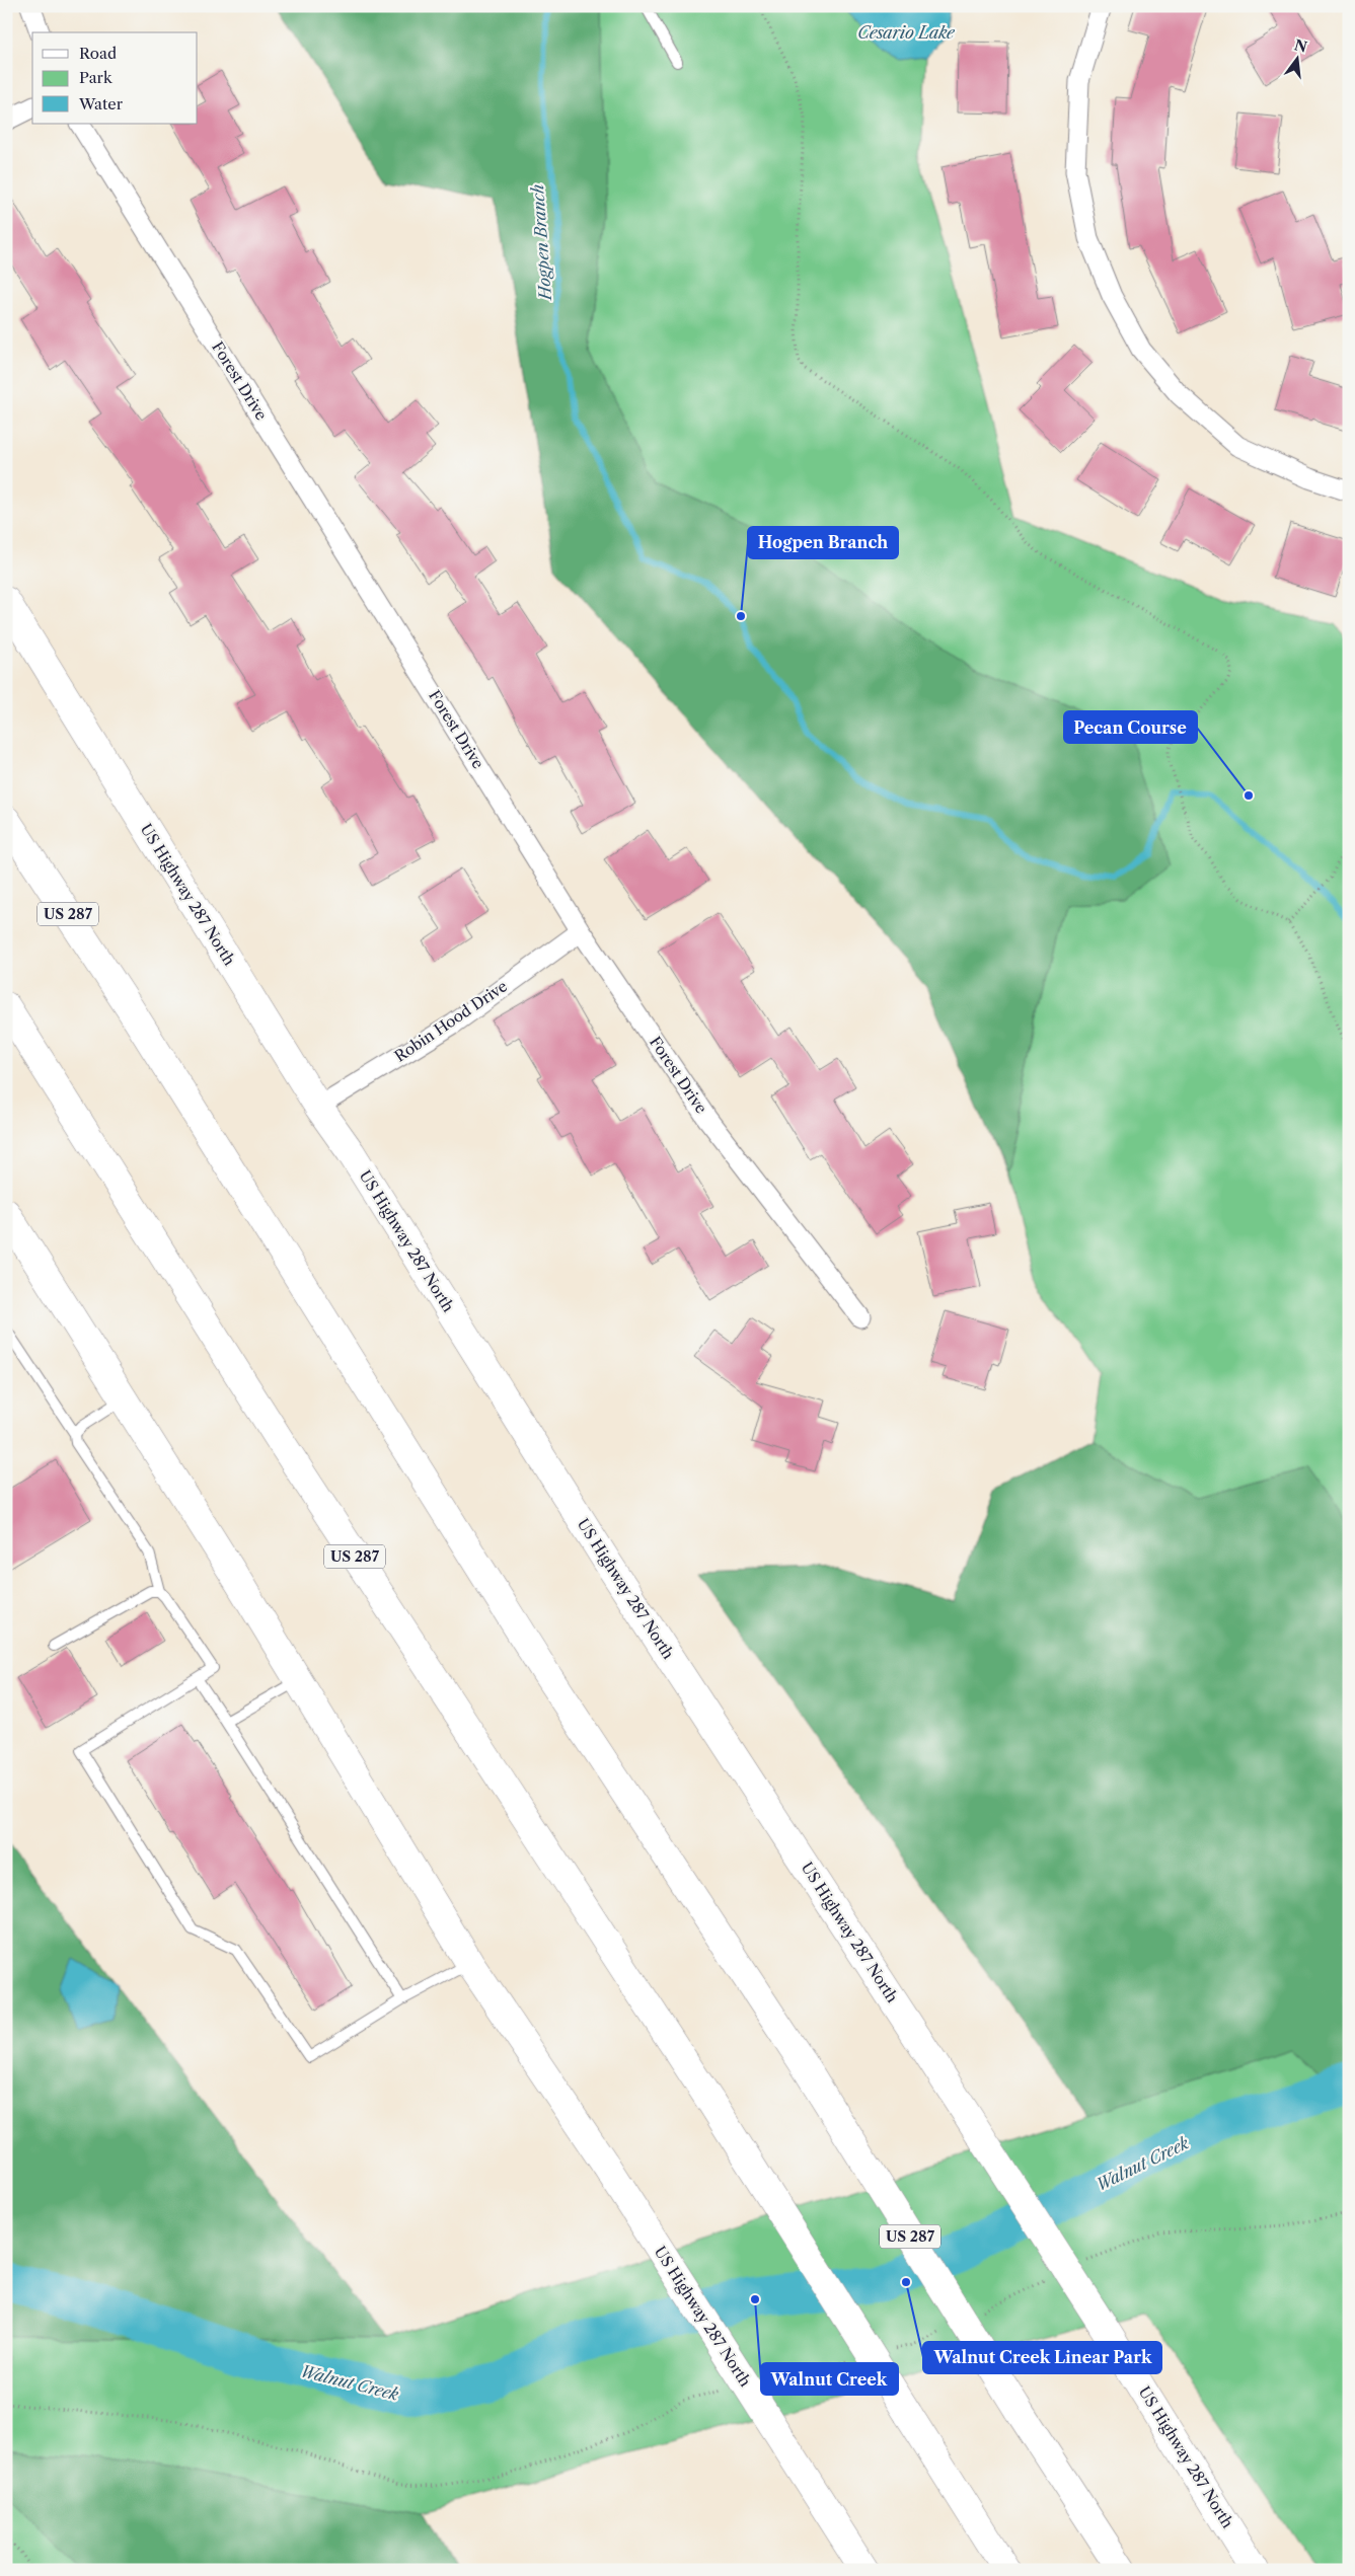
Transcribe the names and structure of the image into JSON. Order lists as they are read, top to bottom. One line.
{"streets":{"main road":["US Highway 287 North","US 287"],"street":["Forest Drive","Robin Hood Drive"]},"crossings":[["Forest Drive","Robin Hood Drive"],["US Highway 287 North","Robin Hood Drive"]],"water":["Cesario Lake","Hogpen Branch","Walnut Creek"],"places":["Hogpen Branch","Pecan Course","Walnut Creek Linear Park","Walnut Creek"],"legend":["Road","Park","Water"],"north":"top"}
